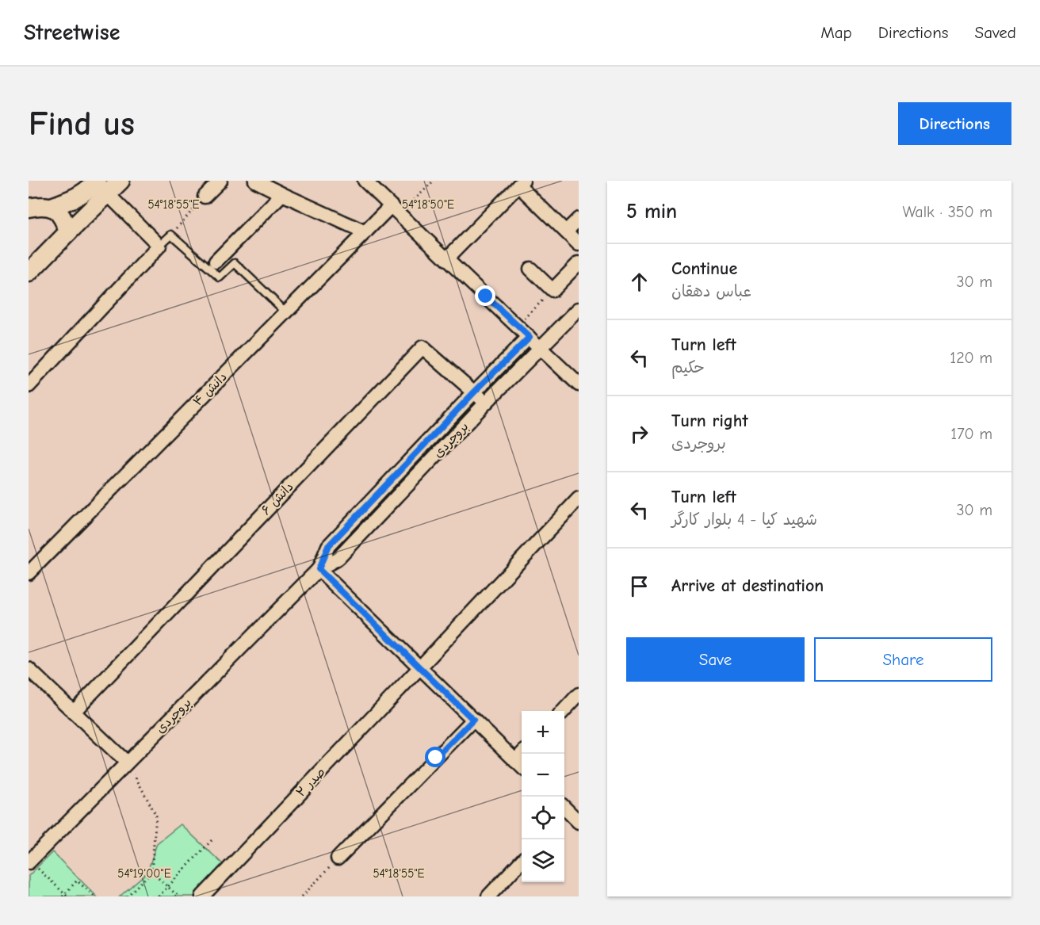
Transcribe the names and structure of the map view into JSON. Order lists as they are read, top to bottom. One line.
{"streets":{"street":["دانش ۴","بروجردی","دانش ۶","صدر ۲"]},"crossings":[["بروجردی","دانش ۶"]],"page":{"header":"Streetwise","nav":["Map","Directions","Saved"],"buttons":["Directions",["Save","Share"]],"title":"Find us","heading":["5 min","Walk · 350 m"],"list":[["Continue","عباس دهقان","30 m"],["Turn left","حکیم","120 m"],["Turn right","بروجردی","170 m"],["Turn left","شهید کیا - 4 بلوار کارگر","30 m"],"Arrive at destination"],"map_buttons":["+","−"]},"coordinates":["54°18'55\"E","54°18'50\"E","54°19'00\"E"]}
